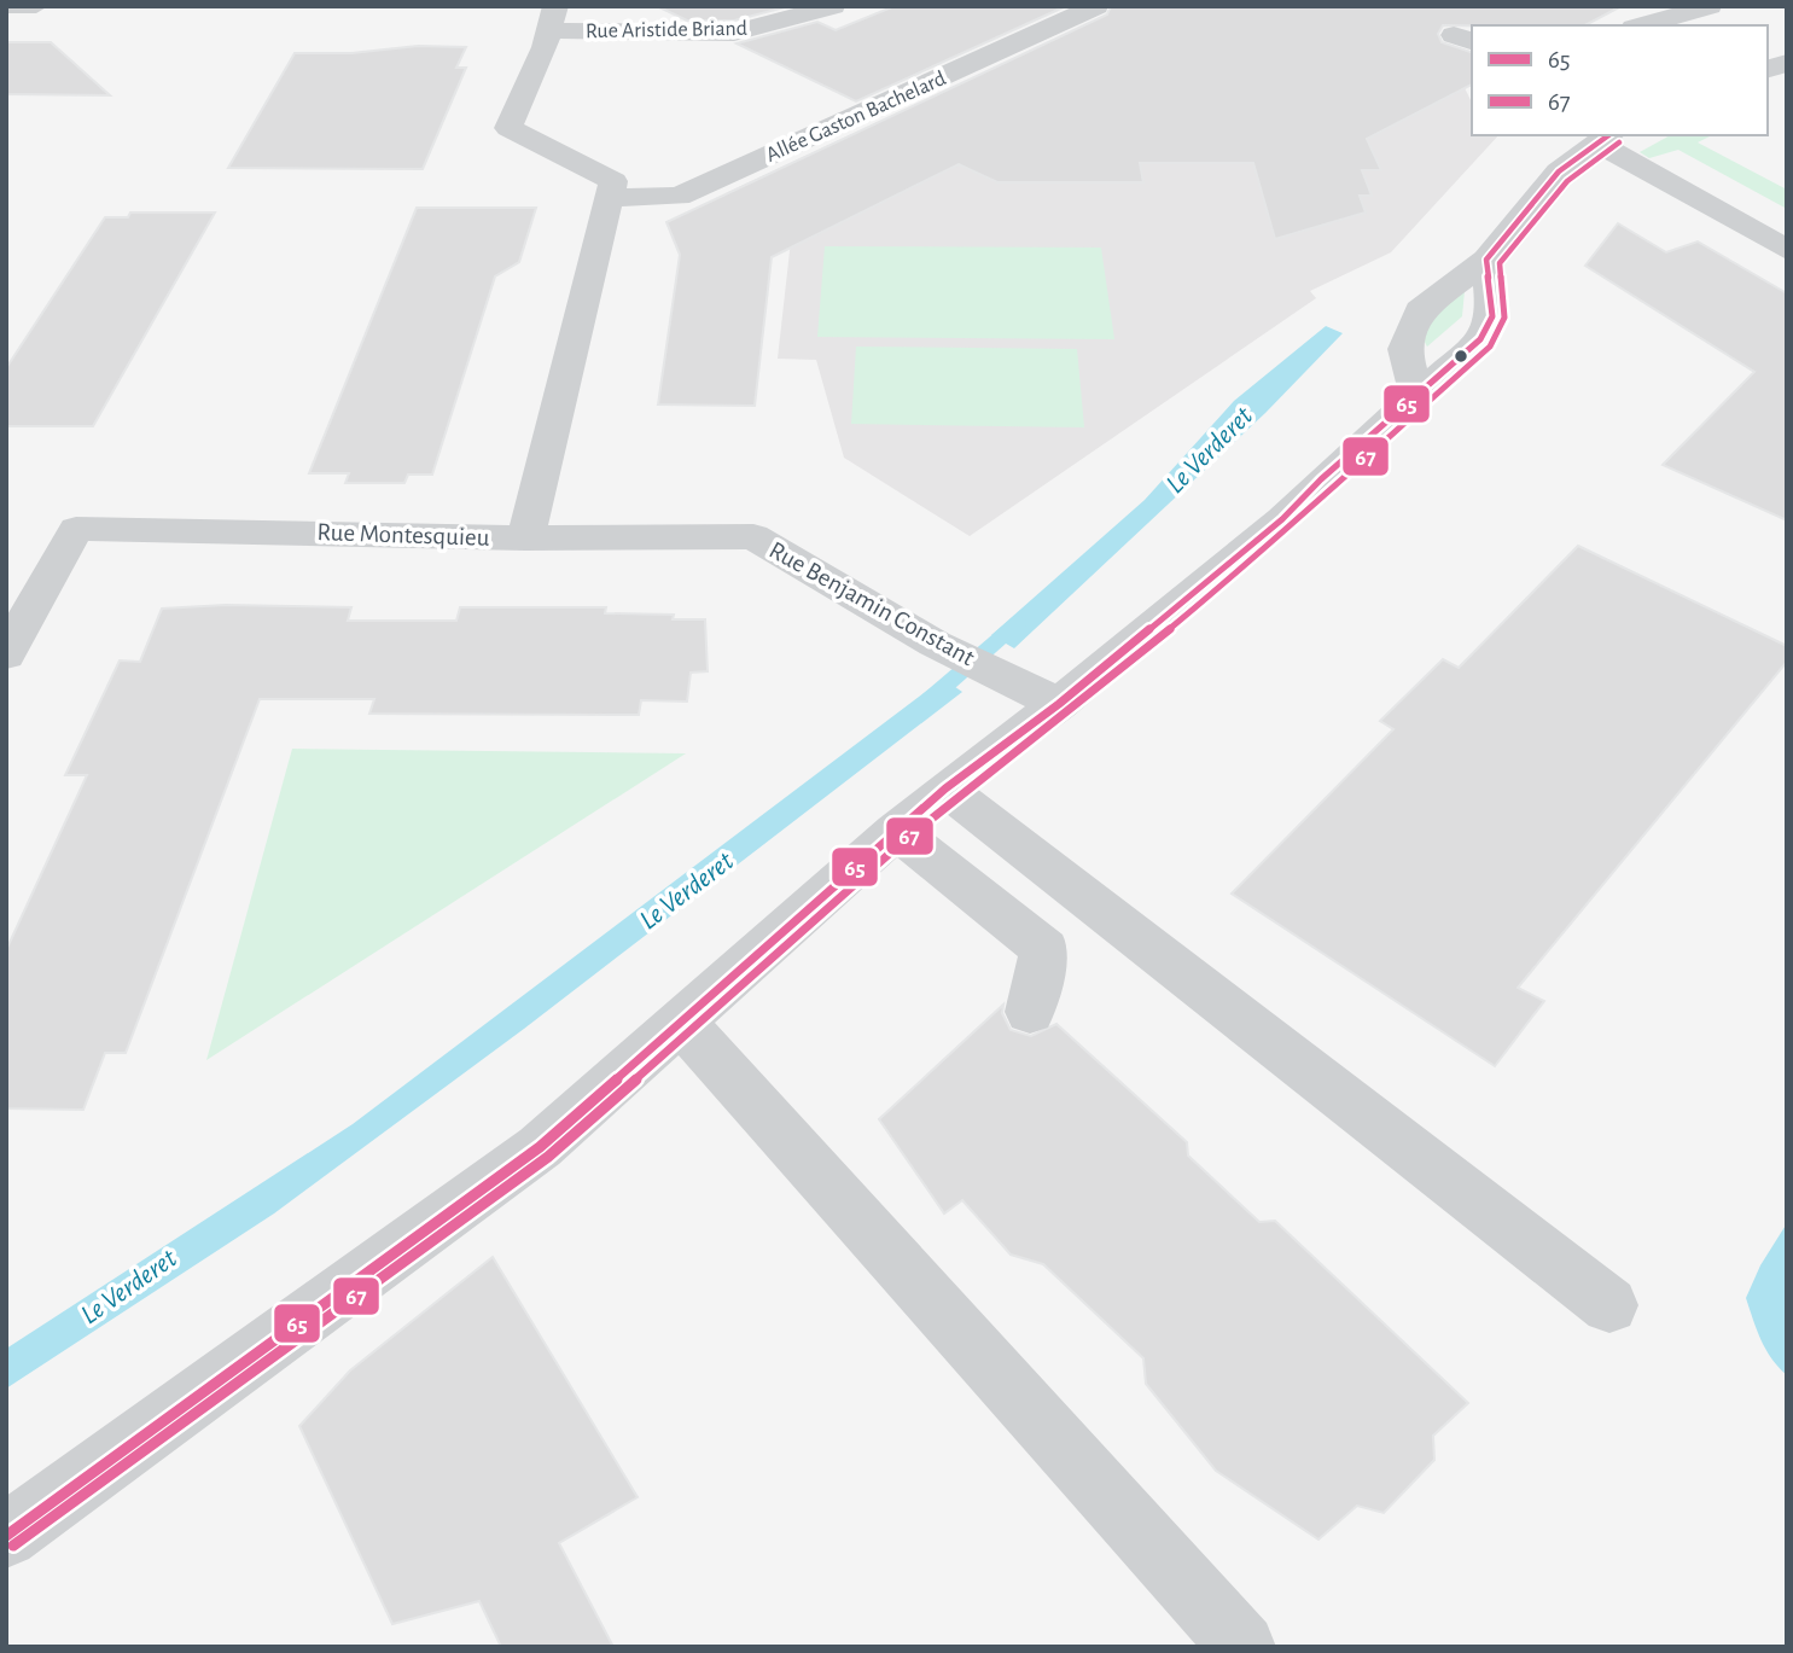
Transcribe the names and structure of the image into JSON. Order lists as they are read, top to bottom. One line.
{"streets":{"street":["Rue Aristide Briand","Allée Gaston Bachelard","Rue Montesquieu","Rue Benjamin Constant"]},"crossings":[["Allée Gaston Bachelard","Rue Montesquieu"],["Rue Montesquieu","Rue Benjamin Constant"]],"water":["Le Verderet"],"lines":["transit line 65","transit line 67"],"legend":["65","67"]}
